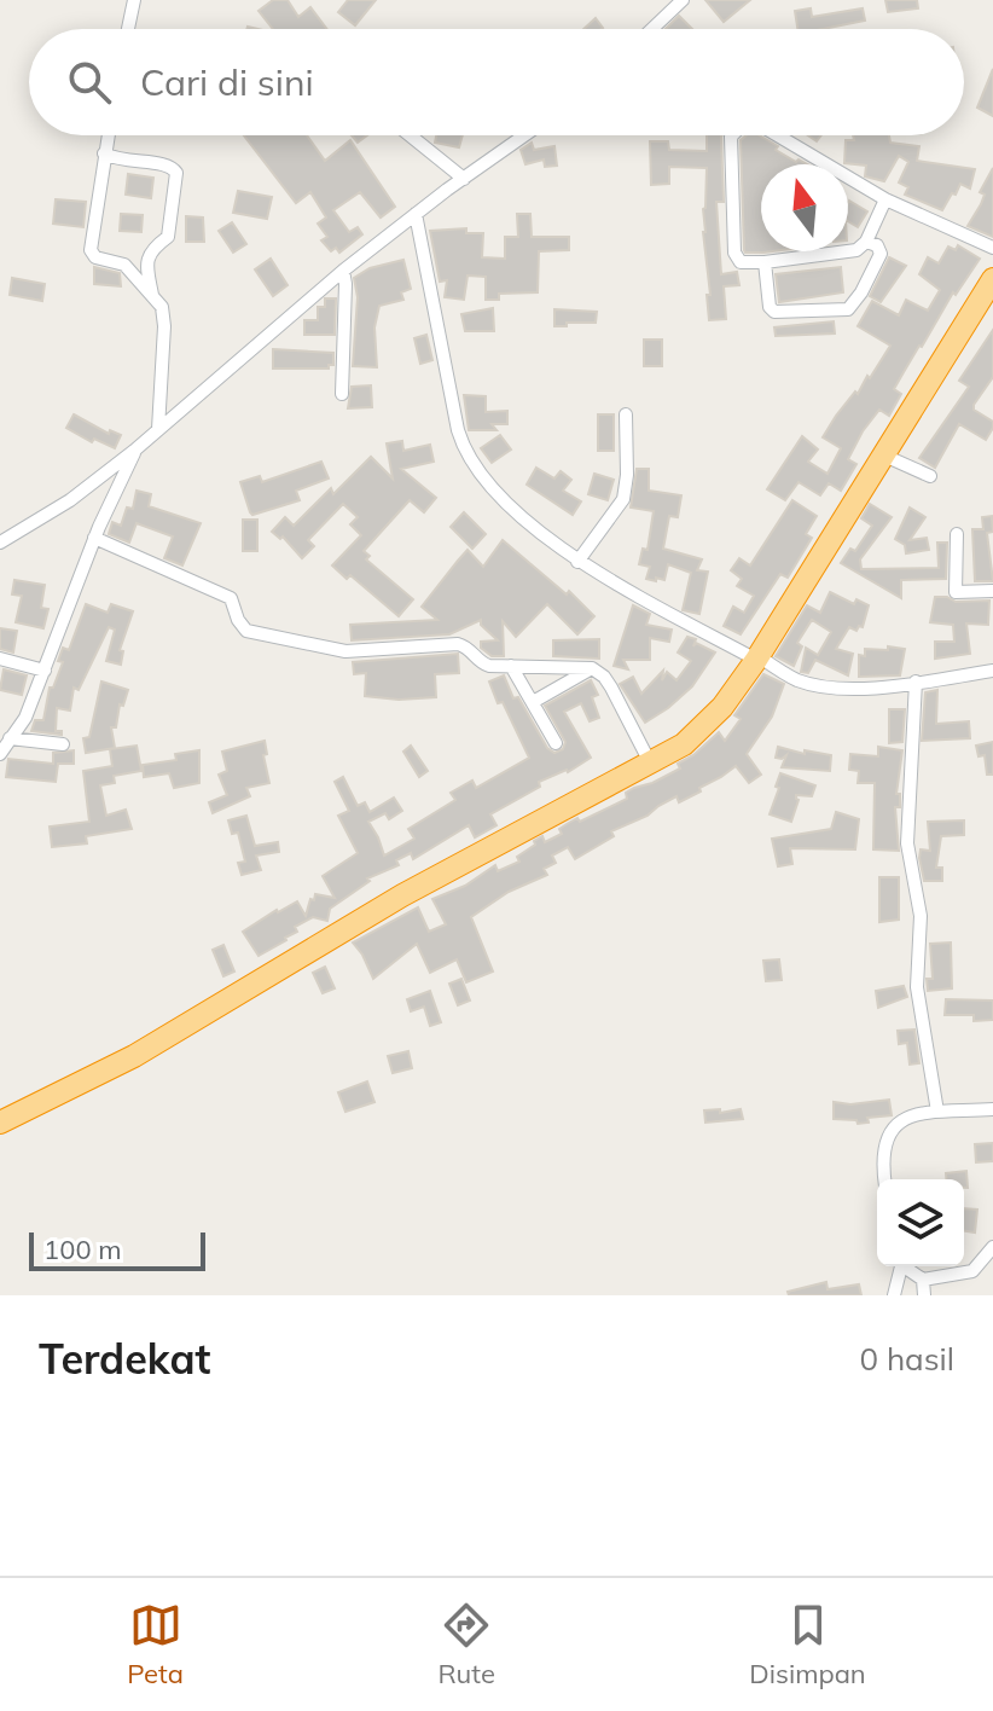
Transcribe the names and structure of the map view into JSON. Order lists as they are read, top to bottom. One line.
{"scale_bar":"100 m","north":"top","page":{"search":"Cari di sini","scale":"100 m","heading":["Terdekat","0 hasil"],"nav":["Peta","Rute","Disimpan"]}}
